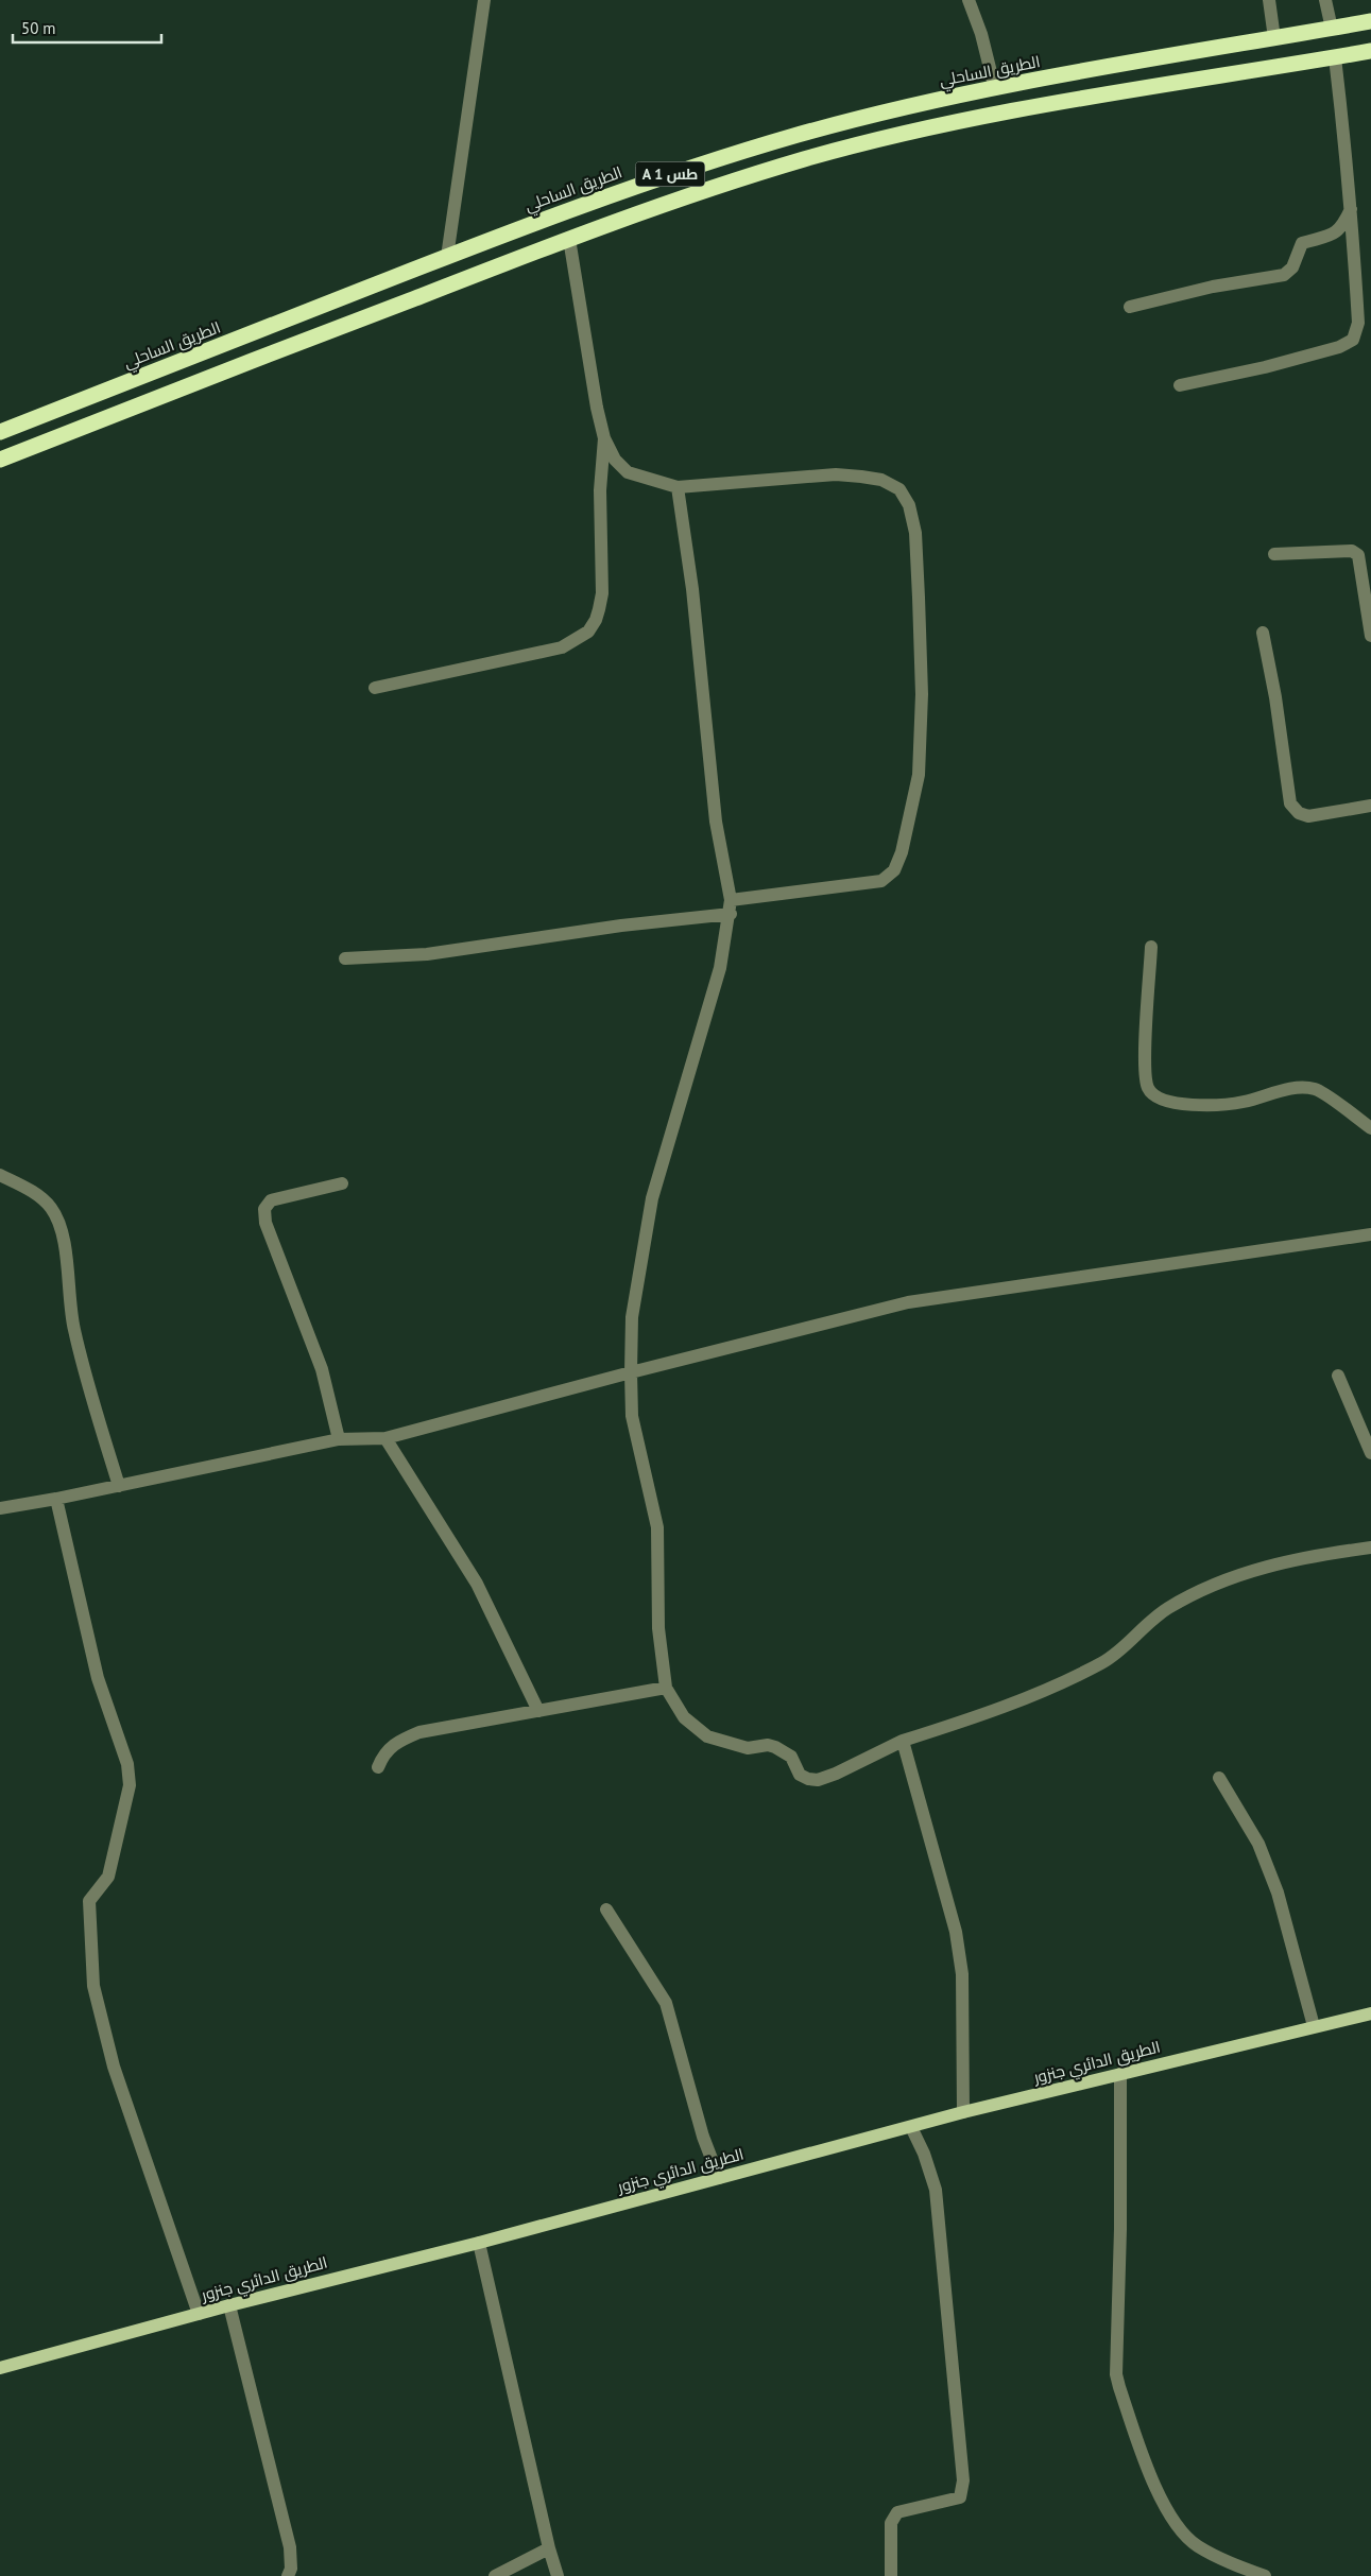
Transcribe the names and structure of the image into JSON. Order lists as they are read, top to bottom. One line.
{"streets":{"highway":["الطريق الساحلي","A 1 طس"],"main road":["الطريق الدائري جنزور"]},"scale_bar":"50 m"}
